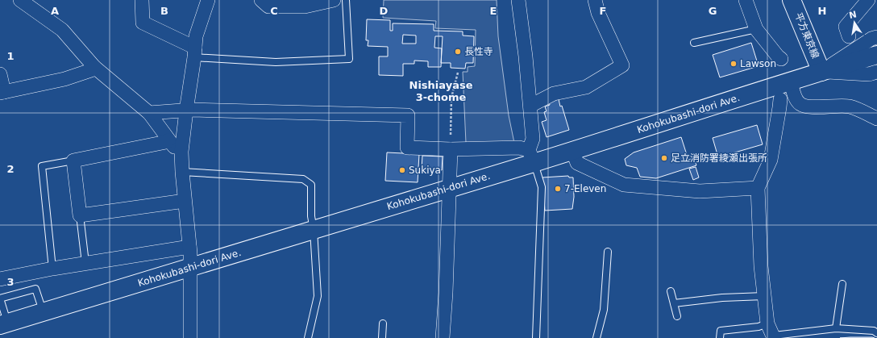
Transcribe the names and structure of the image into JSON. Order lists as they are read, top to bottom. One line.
{"streets":{"main road":["平方東京線","Kohokubashi-dori Ave."]},"crossings":[["平方東京線","Kohokubashi-dori Ave."]],"districts":["Nishiayase 3-chome"],"places":["長性寺","Lawson","足立消防署綾瀬出張所","Sukiya","7-Eleven"],"north":"top","grid":{"columns":["A","B","C","D","E","F","G","H"],"rows":["1","2","3"]}}
